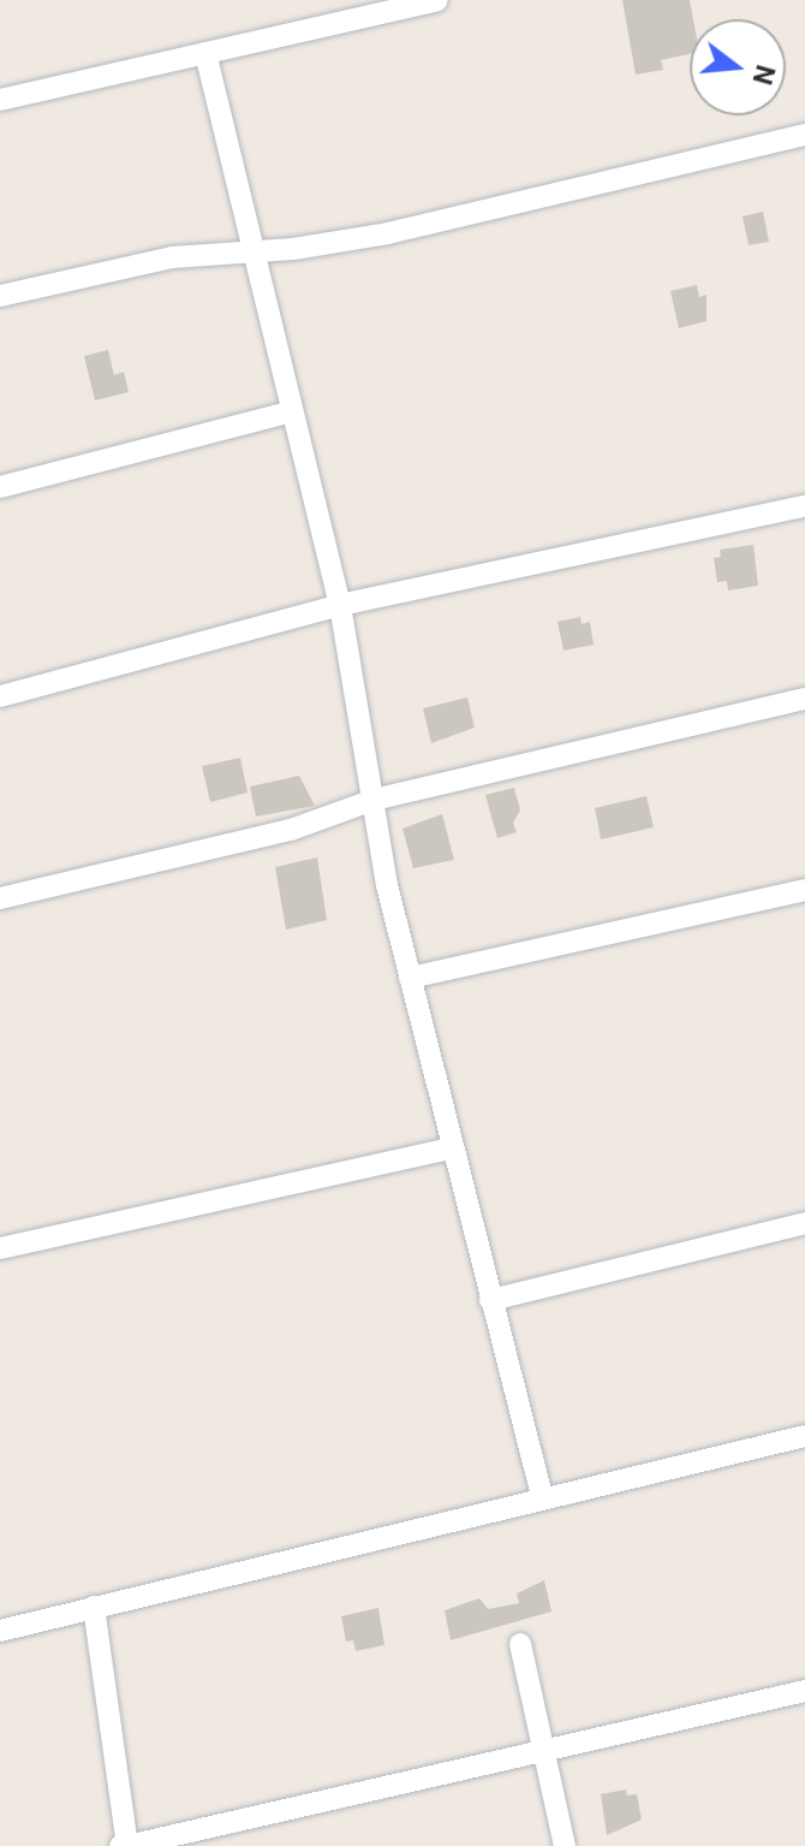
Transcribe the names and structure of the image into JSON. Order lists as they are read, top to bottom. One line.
{"north":"right"}
